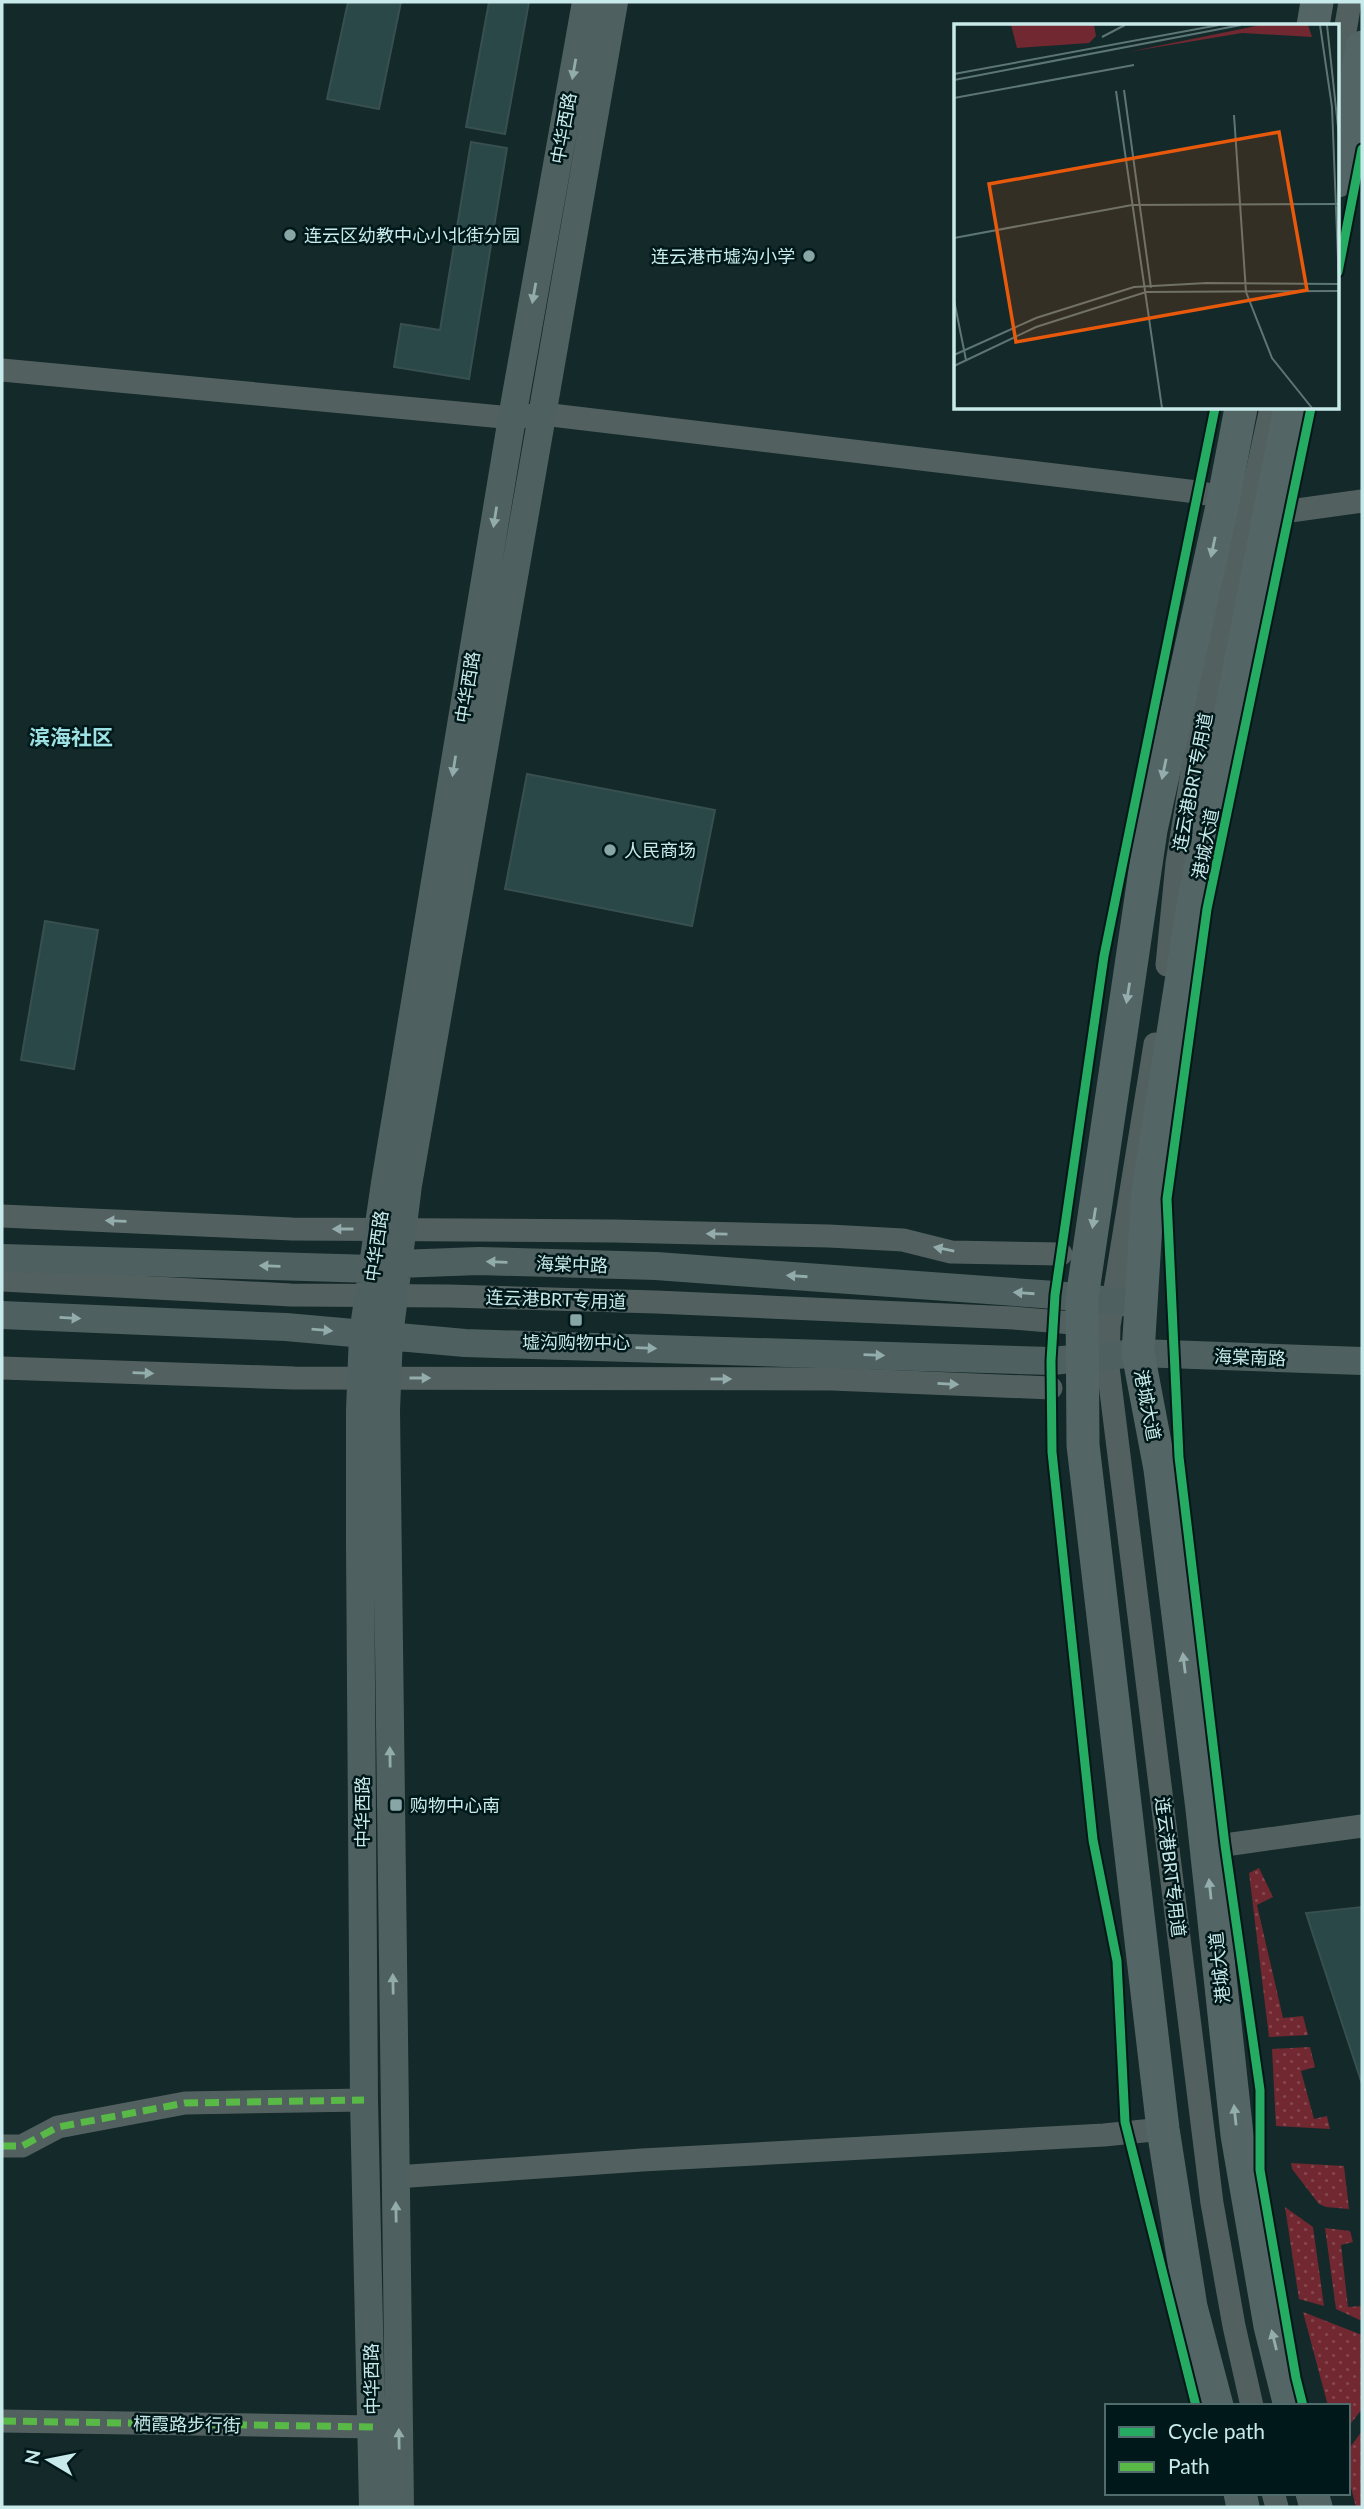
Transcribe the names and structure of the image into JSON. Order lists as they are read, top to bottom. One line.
{"streets":{"highway":["港城大道"],"main road":["中华西路","海棠中路","海棠南路"],"street":["连云港BRT专用道","栖霞路步行街"]},"crossings":[["中华西路","海棠中路"],["中华西路","栖霞路步行街"],["连云港BRT专用道","港城大道"],["连云港BRT专用道","海棠南路"],["港城大道","海棠中路"],["港城大道","海棠南路"]],"districts":["滨海社区"],"places":{"other":["连云区幼教中心小北街分园","连云港市墟沟小学","人民商场"],"transit":["墟沟购物中心","购物中心南"]},"legend":["Cycle path","Path"],"north":"left"}
